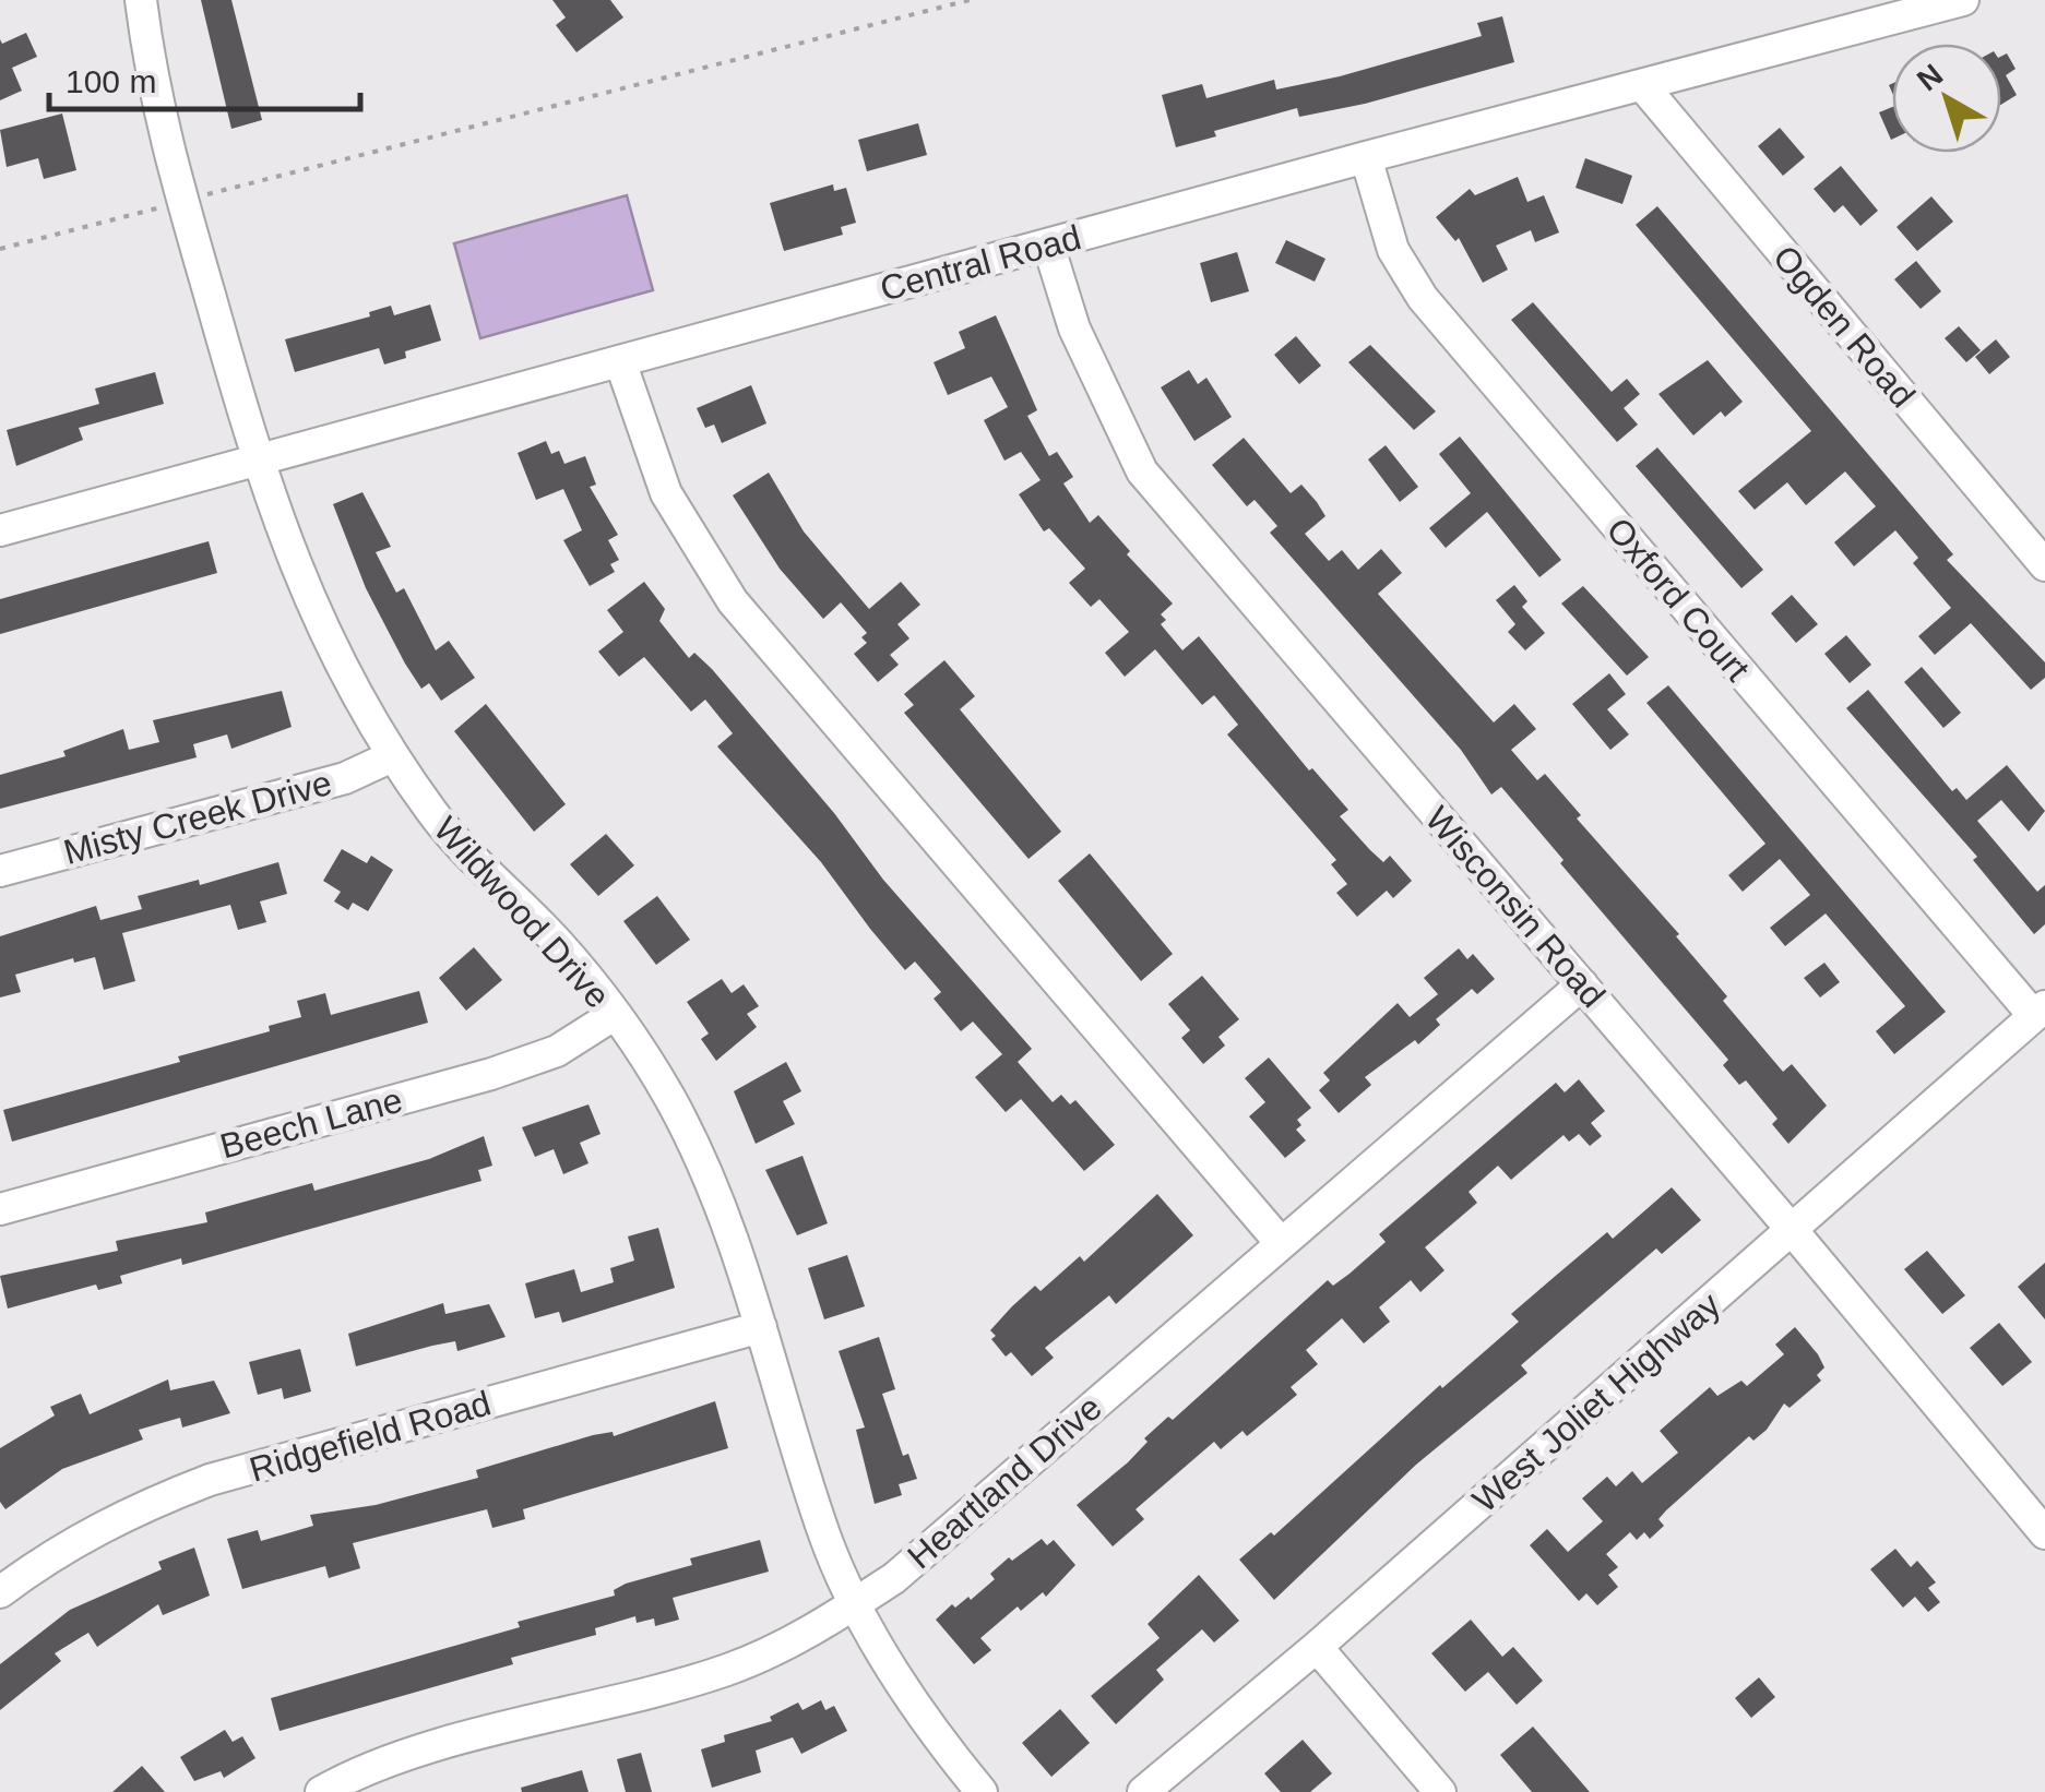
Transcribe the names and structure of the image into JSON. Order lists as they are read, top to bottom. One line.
{"streets":{"street":["Central Road","Ogden Road","Oxford Court","Misty Creek Drive","Wisconsin Road","Wildwood Drive","Beech Lane","West Joliet Highway","Ridgefield Road","Heartland Drive"]},"crossings":[["Central Road","Ogden Road"],["Central Road","Oxford Court"],["Central Road","Wisconsin Road"],["Central Road","Wildwood Drive"],["Oxford Court","West Joliet Highway"],["Misty Creek Drive","Wildwood Drive"],["Wisconsin Road","West Joliet Highway"],["Wisconsin Road","Heartland Drive"],["Wildwood Drive","Beech Lane"],["Wildwood Drive","Ridgefield Road"],["Wildwood Drive","Heartland Drive"]],"scale_bar":"100 m","north":"top left"}
